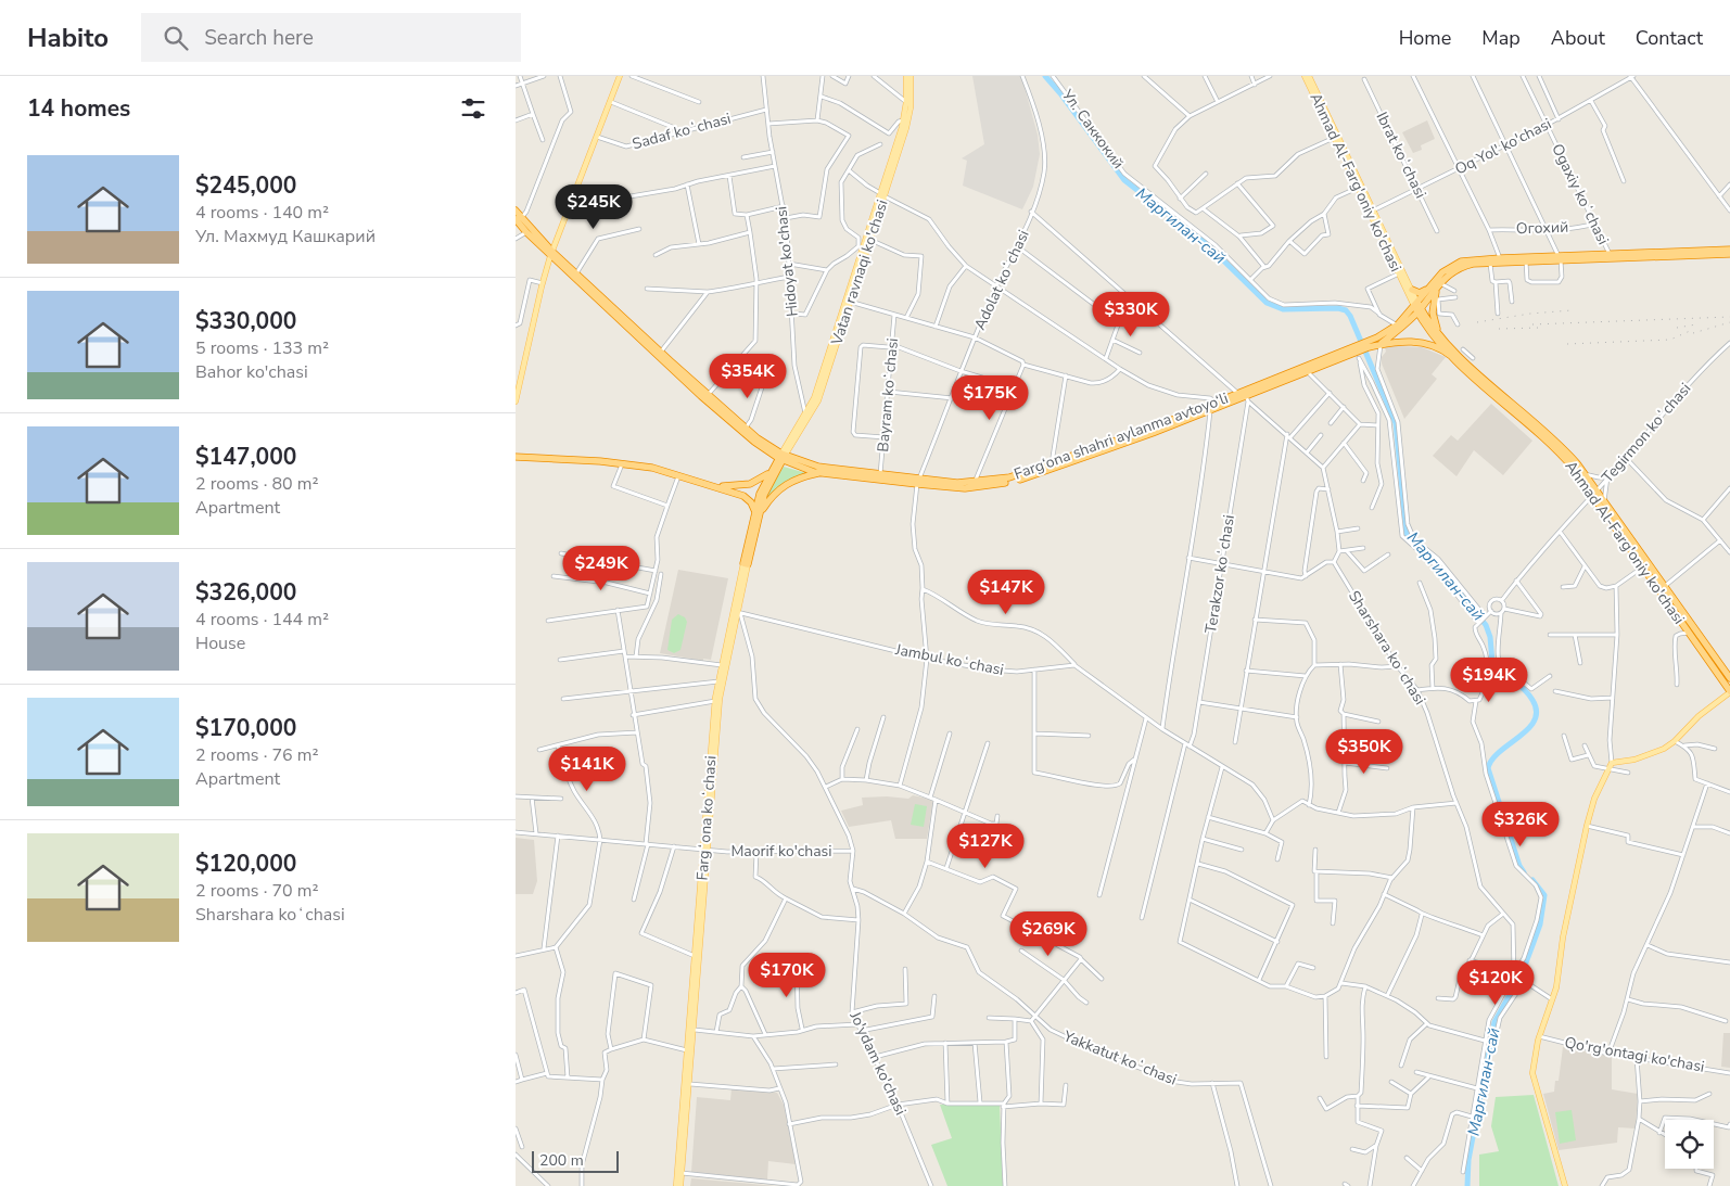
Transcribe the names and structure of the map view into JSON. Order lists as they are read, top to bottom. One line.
{"streets":{"highway":["Ahmad Al-Farg'oniy ko'chasi","Farg‘ona shahri aylanma avtoyo‘li","Fargʻona koʻchasi"],"main road":["Vatan ravnaqi ko'chasi"],"street":["Ул. Саккокий","Sadaf koʻchasi","Oq Yol' ko'chasi","Ibrat koʻchasi","Ogaxiy koʻchasi","Огохий","Hidoyat ko'chasi","Adolat koʻchasi","Bayram koʻchasi","Tegirmon koʻchasi","Terakzor koʻchasi","Sharshara koʻchasi","Jambul koʻchasi","Maorif ko'chasi","Qo'rg'ontagi ko'chasi","Yakkatut koʻchasi","Jo'ydam ko'chasi"]},"crossings":[["Sadaf koʻchasi","Hidoyat ko'chasi"],["Oq Yol' ko'chasi","Ibrat koʻchasi"],["Oq Yol' ko'chasi","Ahmad Al-Farg'oniy ko'chasi"],["Oq Yol' ko'chasi","Ogaxiy koʻchasi"],["Ahmad Al-Farg'oniy ko'chasi","Tegirmon koʻchasi"],["Ogaxiy koʻchasi","Огохий"],["Hidoyat ko'chasi","Vatan ravnaqi ko'chasi"],["Vatan ravnaqi ko'chasi","Bayram koʻchasi"],["Vatan ravnaqi ko'chasi","Farg‘ona shahri aylanma avtoyo‘li"],["Vatan ravnaqi ko'chasi","Fargʻona koʻchasi"],["Adolat koʻchasi","Farg‘ona shahri aylanma avtoyo‘li"],["Adolat koʻchasi","Jambul koʻchasi"],["Bayram koʻchasi","Farg‘ona shahri aylanma avtoyo‘li"],["Farg‘ona shahri aylanma avtoyo‘li","Terakzor koʻchasi"],["Farg‘ona shahri aylanma avtoyo‘li","Fargʻona koʻchasi"],["Jambul koʻchasi","Fargʻona koʻchasi"],["Jambul koʻchasi","Jo'ydam ko'chasi"],["Fargʻona koʻchasi","Maorif ko'chasi"],["Fargʻona koʻchasi","Jo'ydam ko'chasi"],["Maorif ko'chasi","Jo'ydam ko'chasi"],["Yakkatut koʻchasi","Jo'ydam ko'chasi"]],"water":["Маргилан-сай"],"scale_bar":"200 m","page":{"header":"Habito","search":"Search here","nav":["Home","Map","About","Contact"],"heading":"14 homes","list":[{"name":"$245,000","note":"4 rooms · 140 m² · Ул. Махмуд Кашкарий"},{"name":"$330,000","note":"5 rooms · 133 m² · Bahor ko'chasi"},{"name":"$147,000","note":"2 rooms · 80 m² · Apartment"},{"name":"$326,000","note":"4 rooms · 144 m² · House"},{"name":"$170,000","note":"2 rooms · 76 m² · Apartment"},{"name":"$120,000","note":"2 rooms · 70 m² · Sharshara koʻchasi"}],"price":["$245K","$330K","$354K","$175K","$249K","$147K","$194K","$350K","$141K","$326K","$127K","$269K","$170K","$120K"],"scale":"200 m"}}
